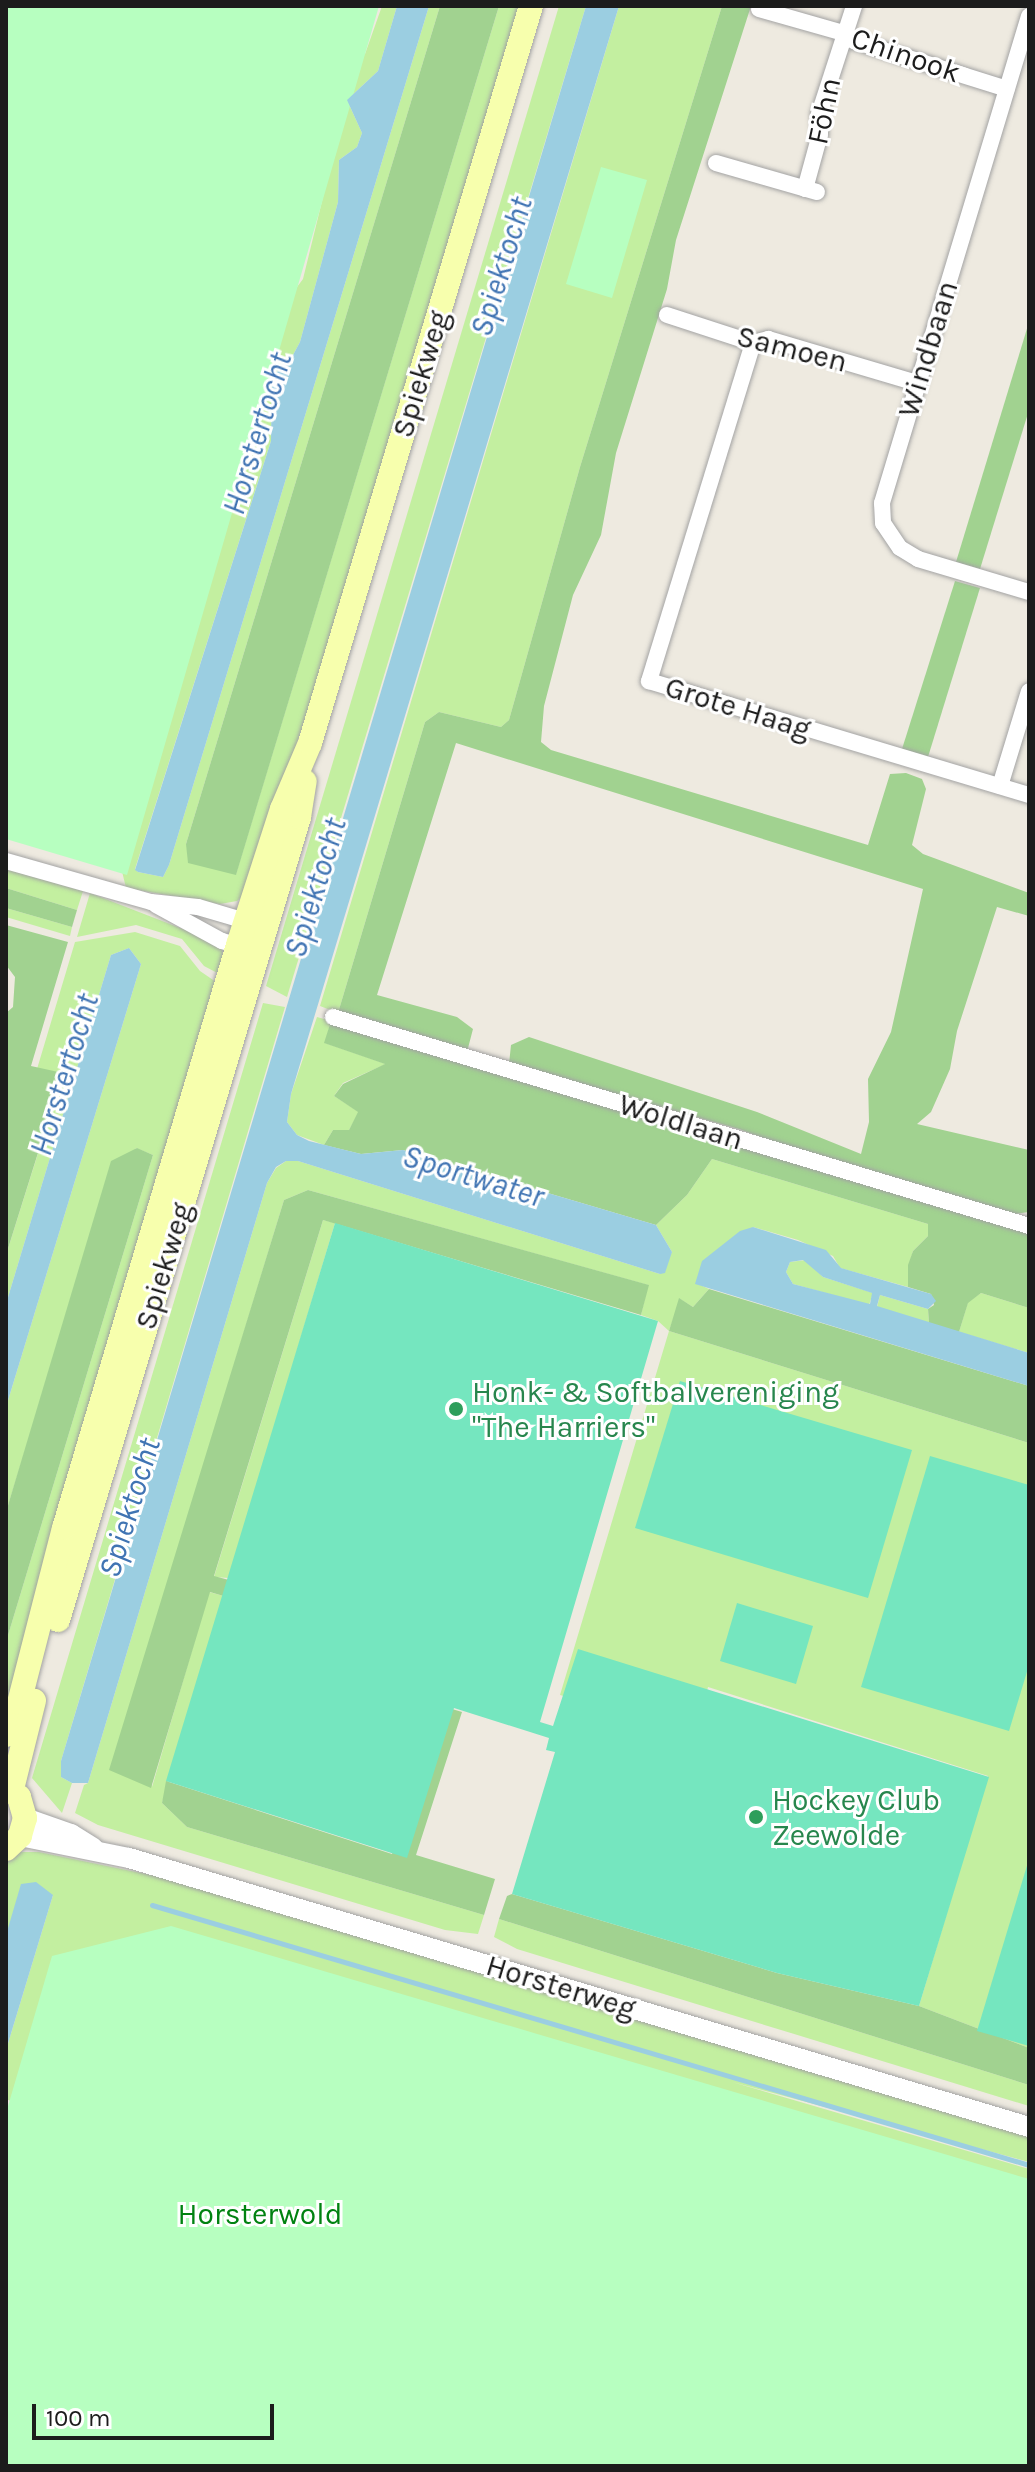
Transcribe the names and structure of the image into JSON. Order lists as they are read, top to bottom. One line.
{"streets":{"main road":["Spiekweg"],"street":["Chinook","Föhn","Samoen","Windbaan","Grote Haag","Woldlaan","Horsterweg"]},"crossings":[["Chinook","Föhn"],["Chinook","Windbaan"],["Samoen","Windbaan"],["Samoen","Grote Haag"]],"water":["Spiektocht","Horstertocht","Sportwater"],"parks":["Horsterwold"],"places":["Honk- & Softbalvereniging \"The Harriers\"","Hockey Club Zeewolde"],"scale_bar":"100 m"}
